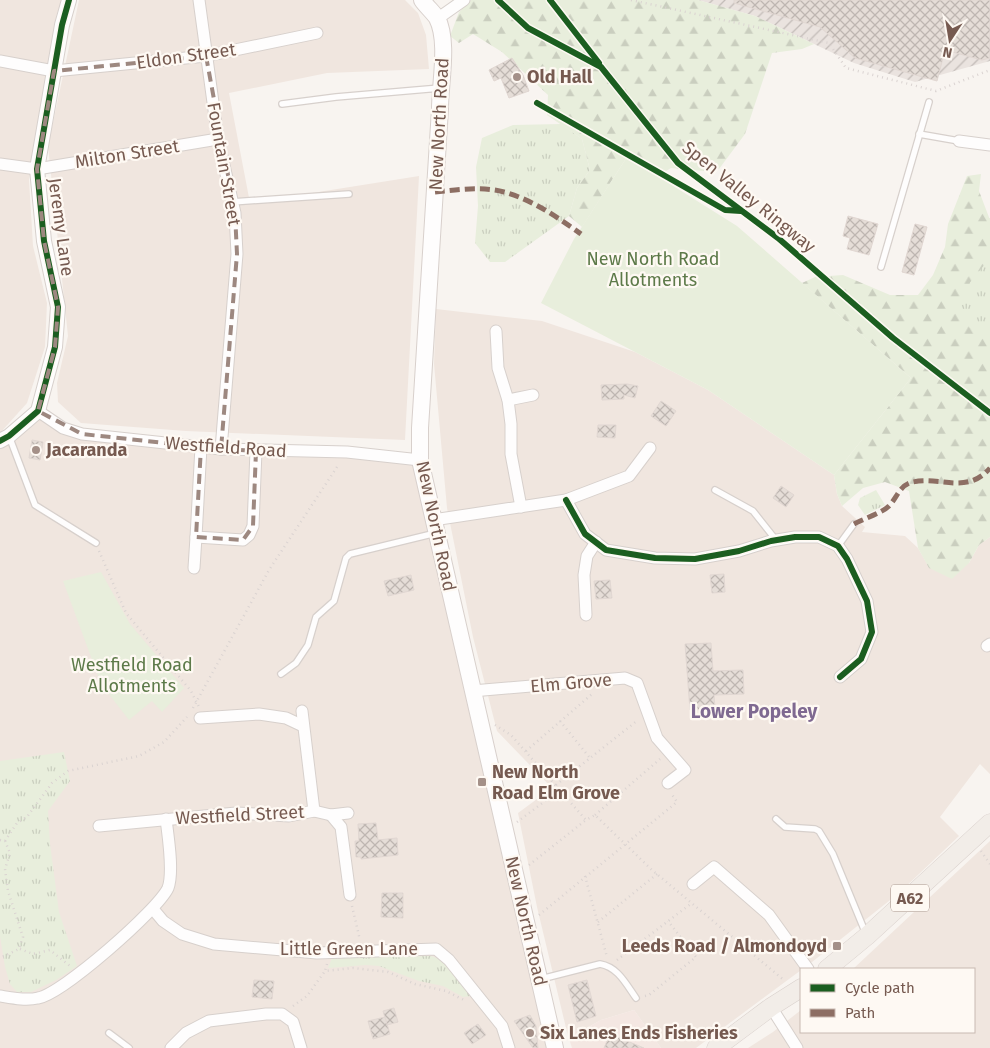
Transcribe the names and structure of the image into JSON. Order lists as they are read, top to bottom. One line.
{"streets":{"main road":["New North Road","A62"],"street":["Eldon Street","Milton Street","Fountain Street","Jeremy Lane","Westfield Road","Elm Grove","Westfield Street","Little Green Lane"],"cycle path":["Spen Valley Ringway"]},"crossings":[["Eldon Street","Fountain Street"],["Eldon Street","Jeremy Lane"],["New North Road","Westfield Road"],["New North Road","Elm Grove"],["Milton Street","Fountain Street"],["Milton Street","Jeremy Lane"],["Fountain Street","Westfield Road"],["Jeremy Lane","Westfield Road"],["Westfield Street","Little Green Lane"]],"districts":["Lower Popeley"],"parks":["New North Road Allotments","Westfield Road Allotments"],"places":{"other":["Old Hall","Jacaranda","Six Lanes Ends Fisheries"],"transit":["New North Road Elm Grove","Leeds Road / Almondoyd"]},"legend":["Cycle path","Path"],"north":"bottom"}
